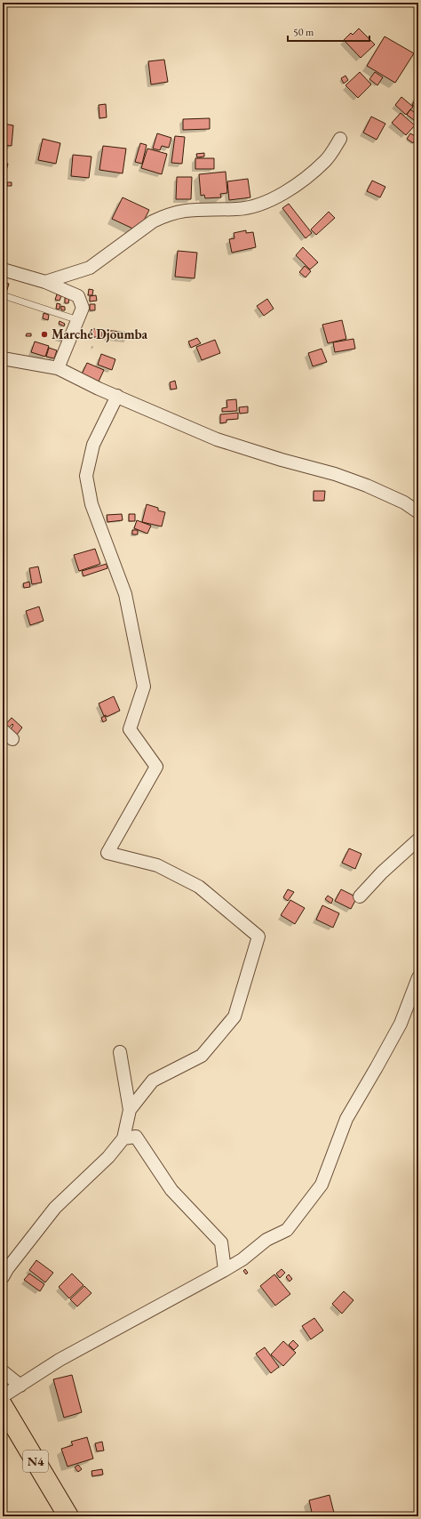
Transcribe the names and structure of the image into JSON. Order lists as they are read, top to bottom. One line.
{"streets":{"highway":["N4"]},"places":["Marché Djoumba"],"scale_bar":"50 m"}
